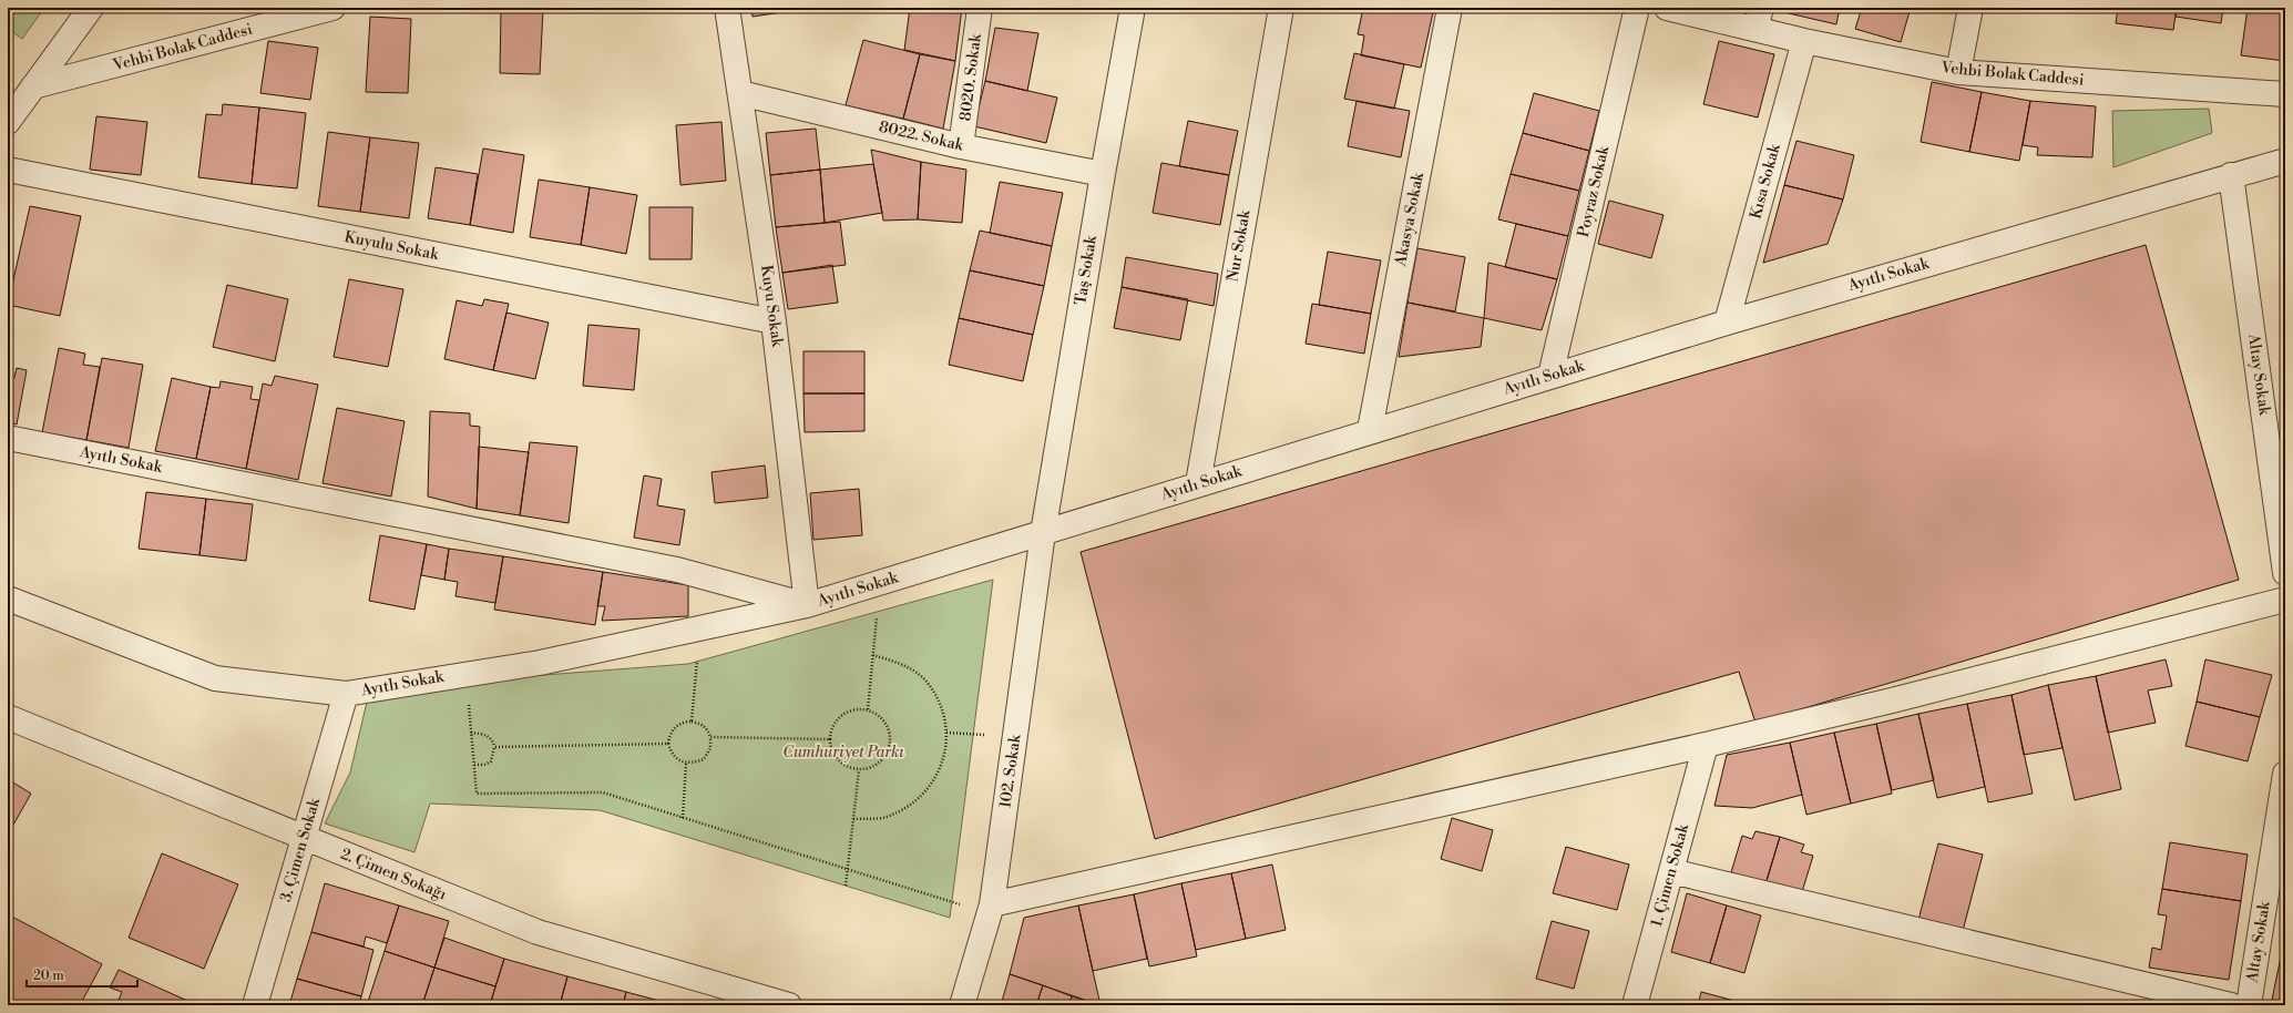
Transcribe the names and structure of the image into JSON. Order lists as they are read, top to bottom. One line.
{"streets":{"street":["Vehbi Bolak Caddesi","8020. Sokak","8022. Sokak","Kısa Sokak","Poyraz Sokak","Akasya Sokak","Kuyulu Sokak","Nur Sokak","Taş Sokak","Ayıtlı Sokak","Kuyu Sokak","Altay Sokak","102. Sokak","3. Çimen Sokak","2. Çimen Sokağı","1. Çimen Sokak"]},"crossings":[["Vehbi Bolak Caddesi","Kısa Sokak"],["8020. Sokak","8022. Sokak"],["8022. Sokak","Taş Sokak"],["8022. Sokak","Kuyu Sokak"],["Kısa Sokak","Ayıtlı Sokak"],["Poyraz Sokak","Ayıtlı Sokak"],["Akasya Sokak","Ayıtlı Sokak"],["Kuyulu Sokak","Kuyu Sokak"],["Nur Sokak","Ayıtlı Sokak"],["Taş Sokak","Ayıtlı Sokak"],["Taş Sokak","102. Sokak"],["Ayıtlı Sokak","Kuyu Sokak"],["Ayıtlı Sokak","Altay Sokak"],["Ayıtlı Sokak","102. Sokak"],["Ayıtlı Sokak","3. Çimen Sokak"],["3. Çimen Sokak","2. Çimen Sokağı"]],"parks":["Cumhuriyet Parkı"],"scale_bar":"20 m"}
